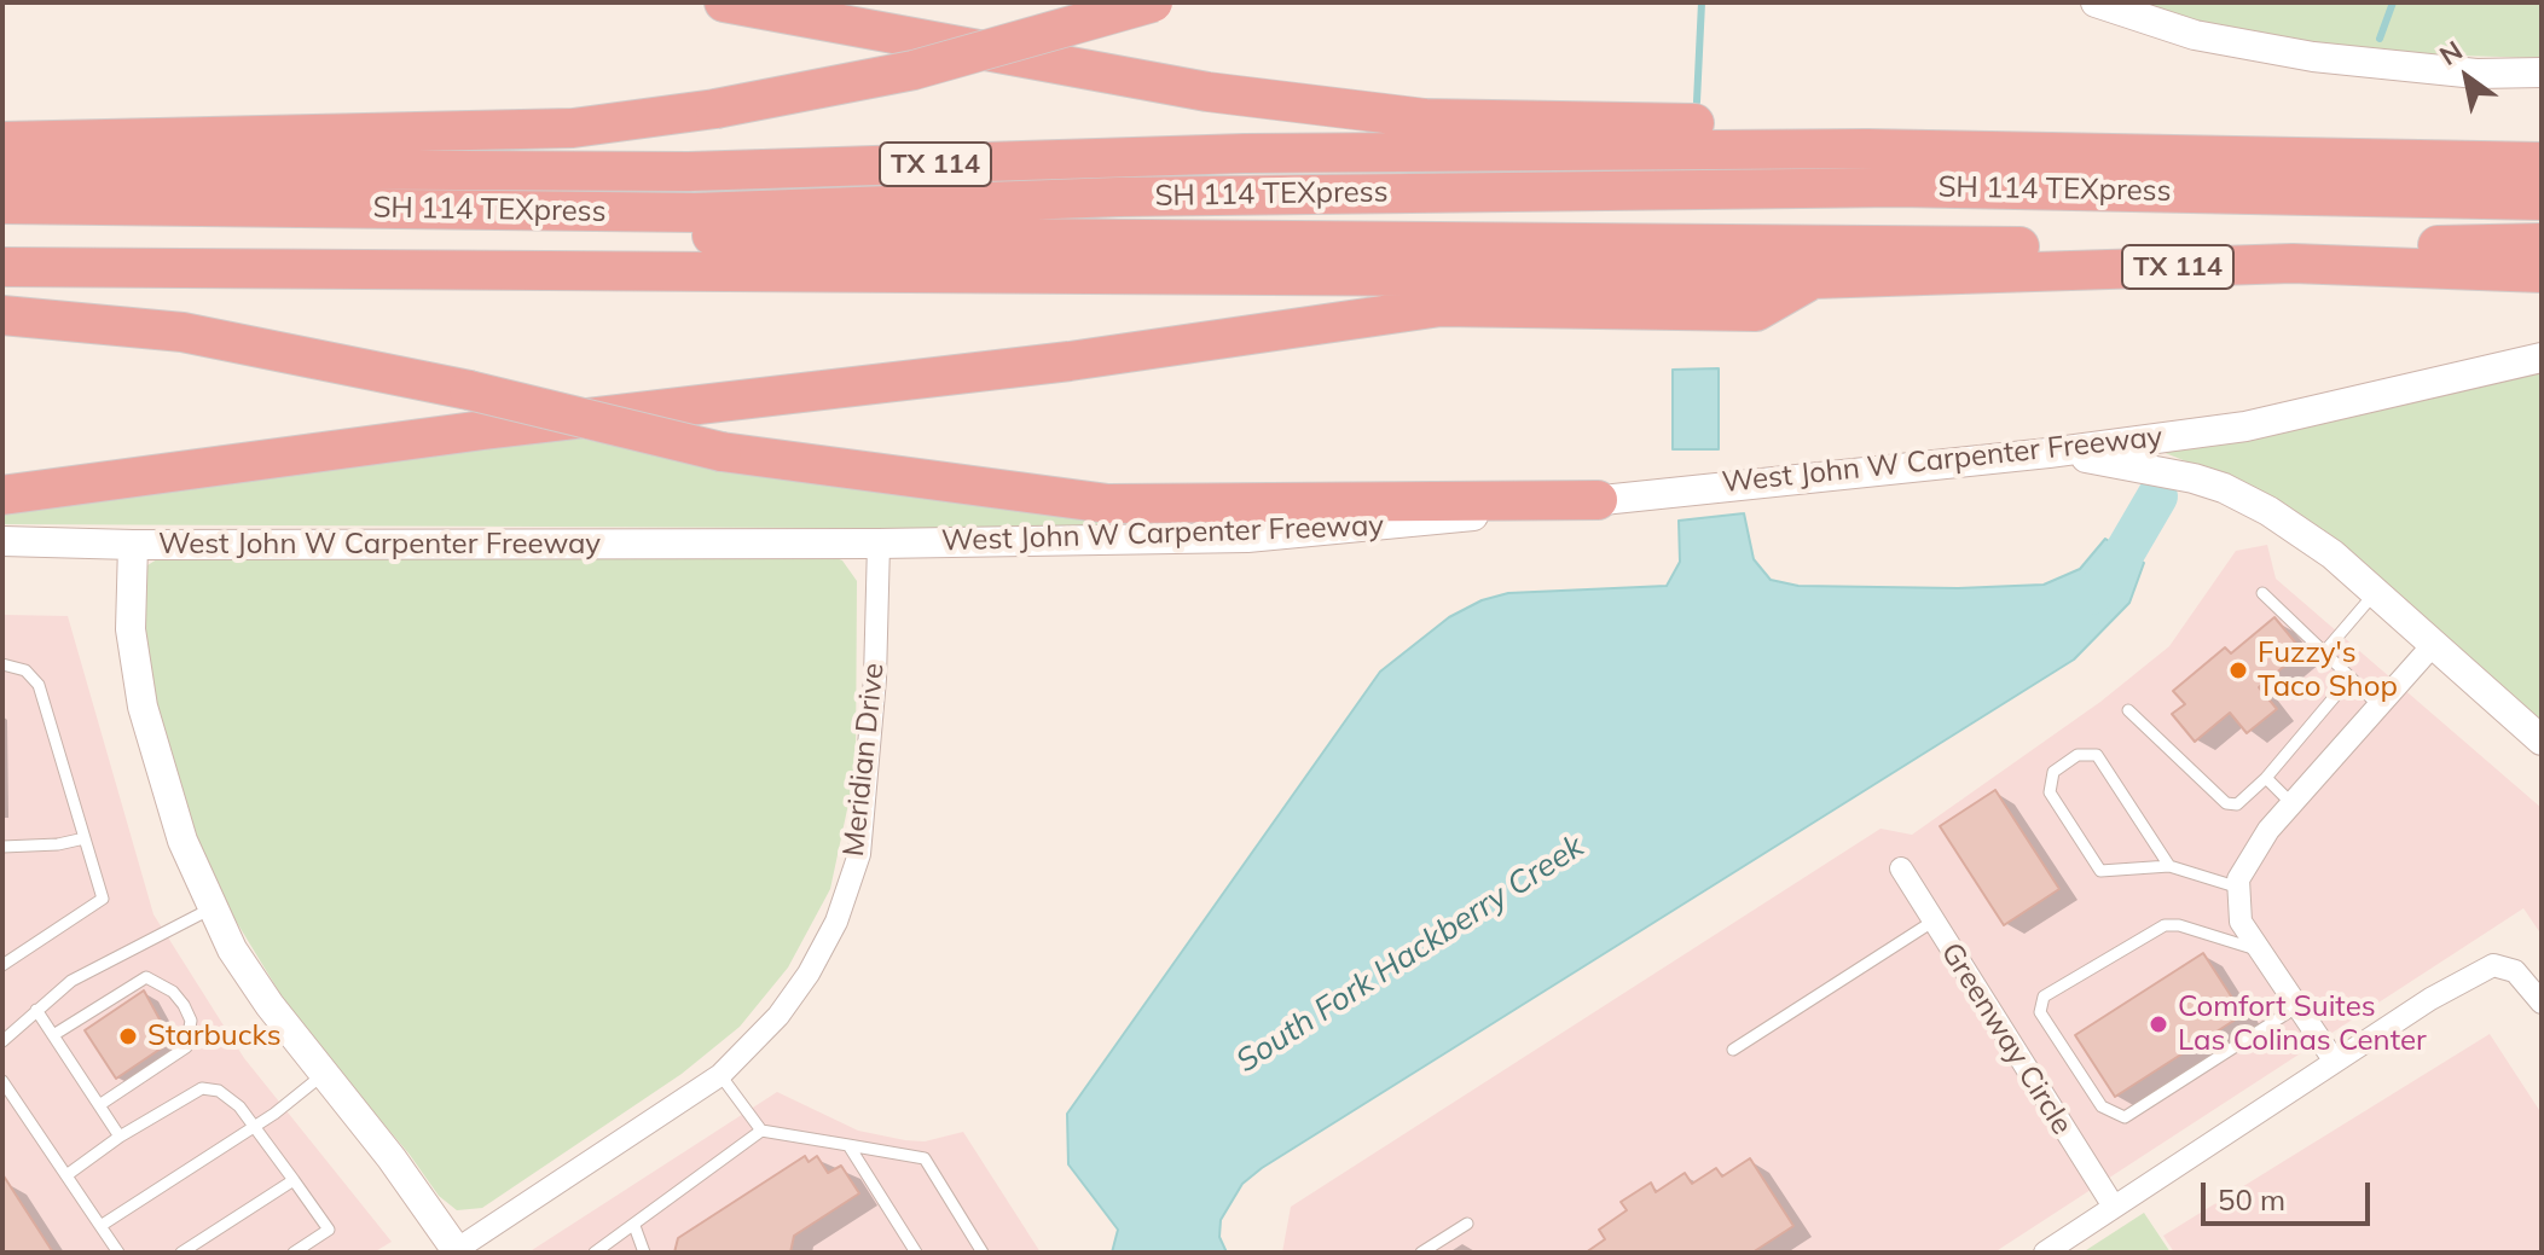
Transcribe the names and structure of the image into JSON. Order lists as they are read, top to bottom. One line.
{"streets":{"highway":["TX 114","SH 114 TEXpress"],"main road":["West John W Carpenter Freeway"],"street":["Meridian Drive","Greenway Circle"]},"crossings":[["West John W Carpenter Freeway","Meridian Drive"]],"water":["South Fork Hackberry Creek"],"places":["Fuzzy's Taco Shop","Comfort Suites Las Colinas Center","Starbucks"],"scale_bar":"50 m","north":"top left"}
